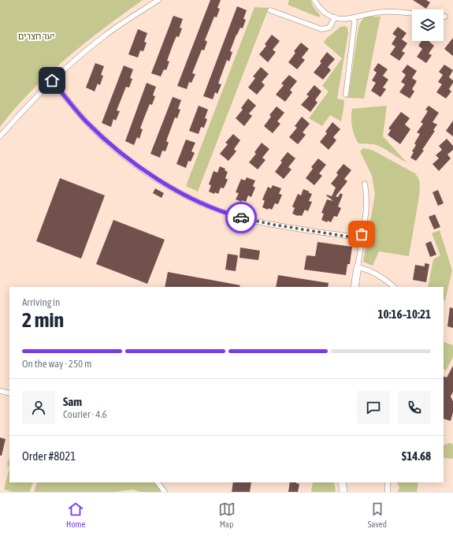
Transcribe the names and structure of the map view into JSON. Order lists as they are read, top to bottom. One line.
{"parks":["יער חצרים"],"page":{"heading":["2 min","Arriving in","10:16–10:21"],"panel":["Sam","Courier · 4.6","Order #8021","$14.68"],"bar":"On the way · 250 m","tabs":["Home","Map","Saved"]}}
